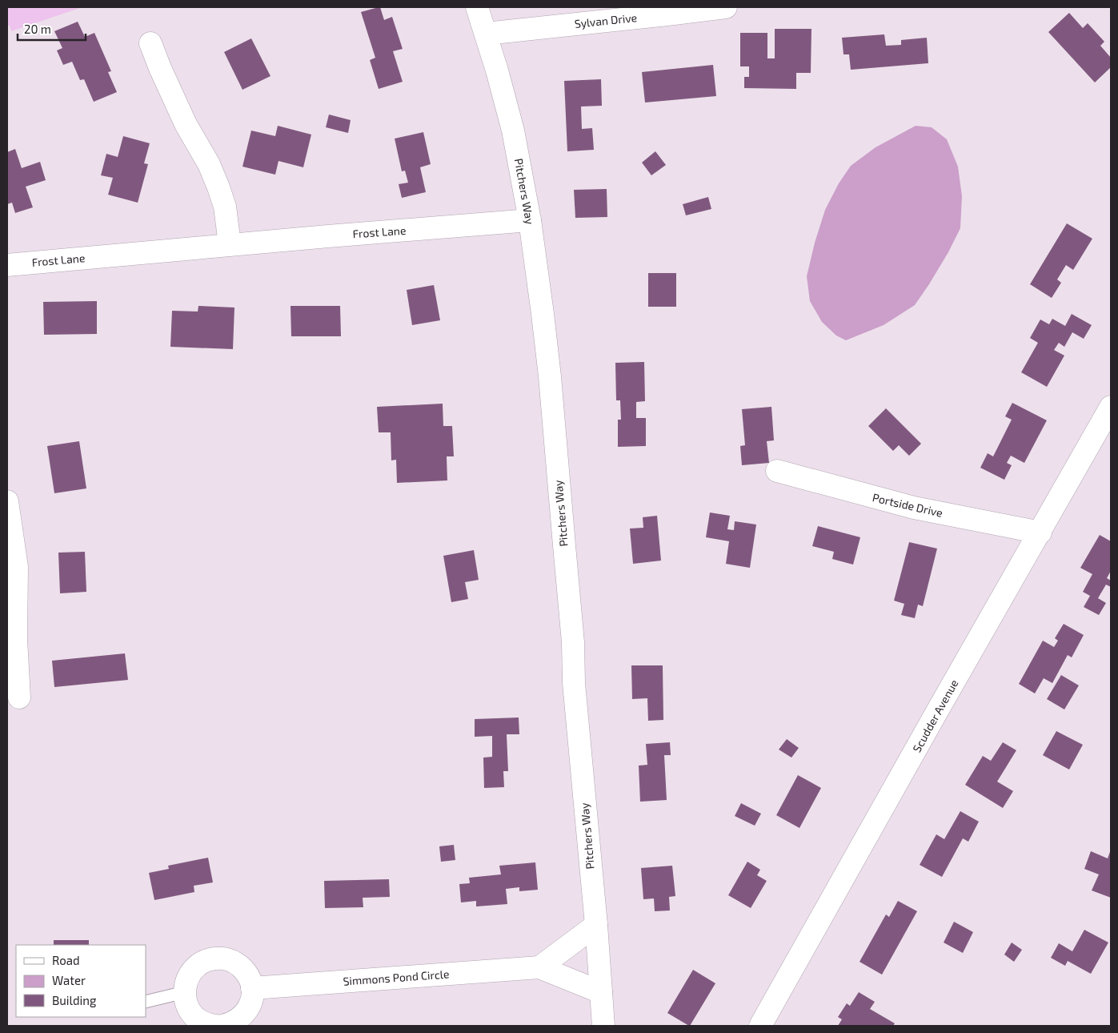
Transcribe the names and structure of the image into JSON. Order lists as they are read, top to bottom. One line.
{"streets":{"street":["Sylvan Drive","Pitchers Way","Frost Lane","Portside Drive","Scudder Avenue","Simmons Pond Circle"]},"crossings":[["Sylvan Drive","Pitchers Way"],["Pitchers Way","Frost Lane"],["Pitchers Way","Simmons Pond Circle"],["Portside Drive","Scudder Avenue"]],"legend":["Road","Water","Building"],"scale_bar":"20 m"}
